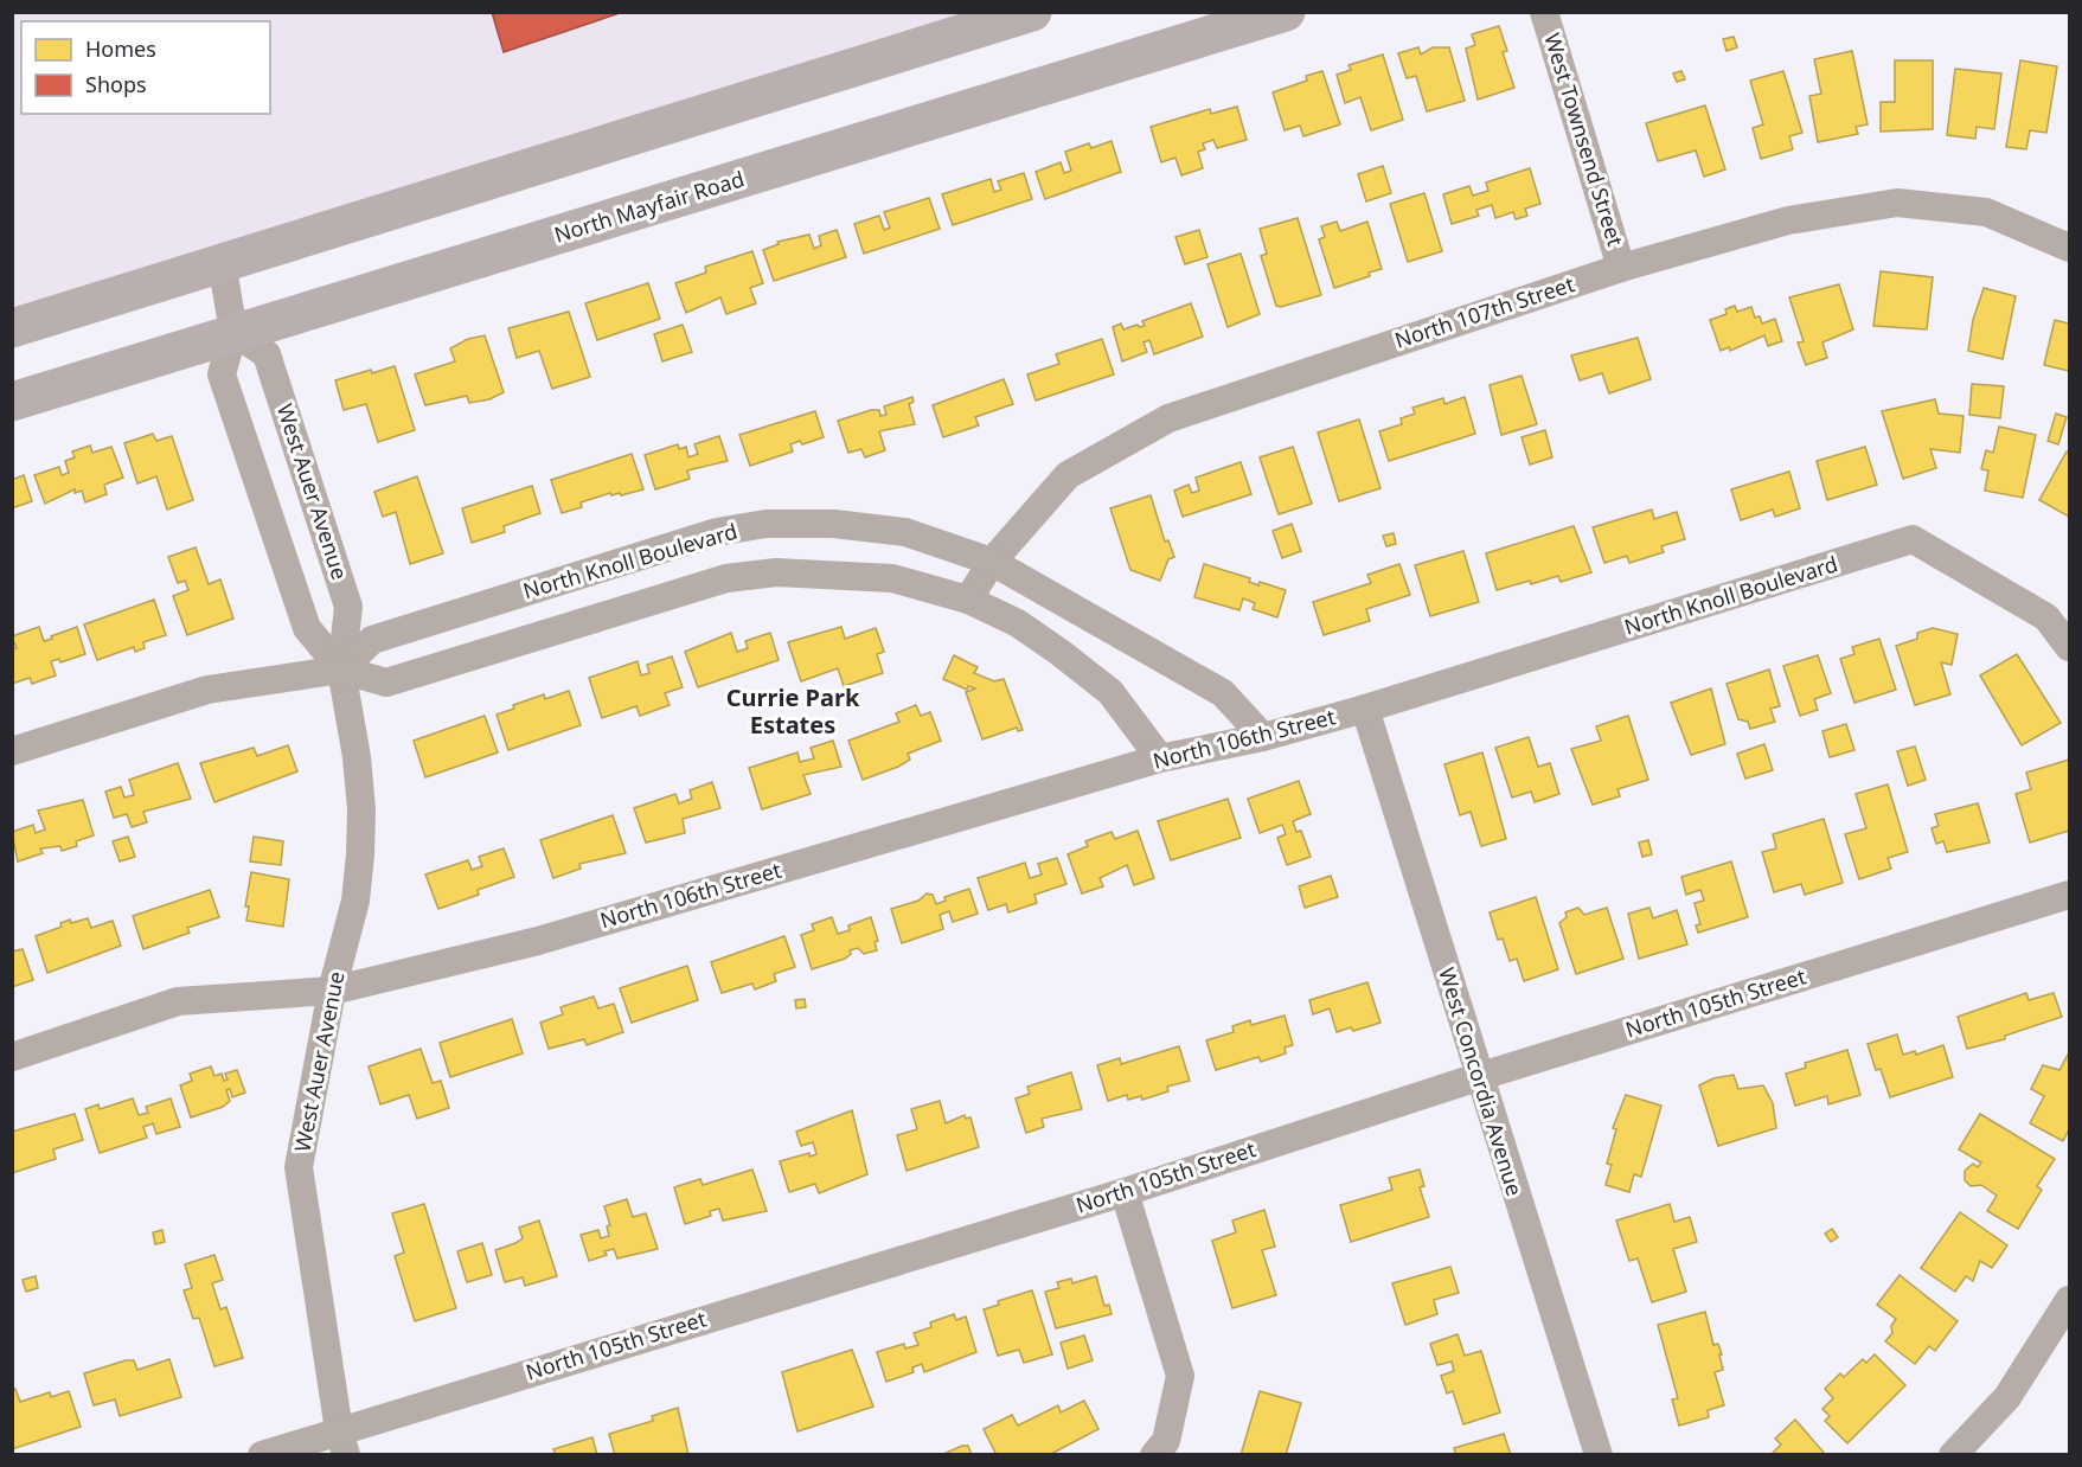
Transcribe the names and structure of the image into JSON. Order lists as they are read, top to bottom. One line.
{"streets":{"main road":["North Mayfair Road"],"street":["West Townsend Street","North 107th Street","West Auer Avenue","North Knoll Boulevard","North 106th Street","North 105th Street","West Concordia Avenue"]},"crossings":[["West Townsend Street","North 107th Street"],["North Mayfair Road","West Auer Avenue"],["North 107th Street","North Knoll Boulevard"],["West Auer Avenue","North Knoll Boulevard"],["West Auer Avenue","North 106th Street"],["West Auer Avenue","North 105th Street"],["North Knoll Boulevard","North 106th Street"],["North Knoll Boulevard","West Concordia Avenue"],["North 106th Street","West Concordia Avenue"],["North 105th Street","West Concordia Avenue"]],"districts":["Currie Park Estates"],"legend":["Homes","Shops"]}
